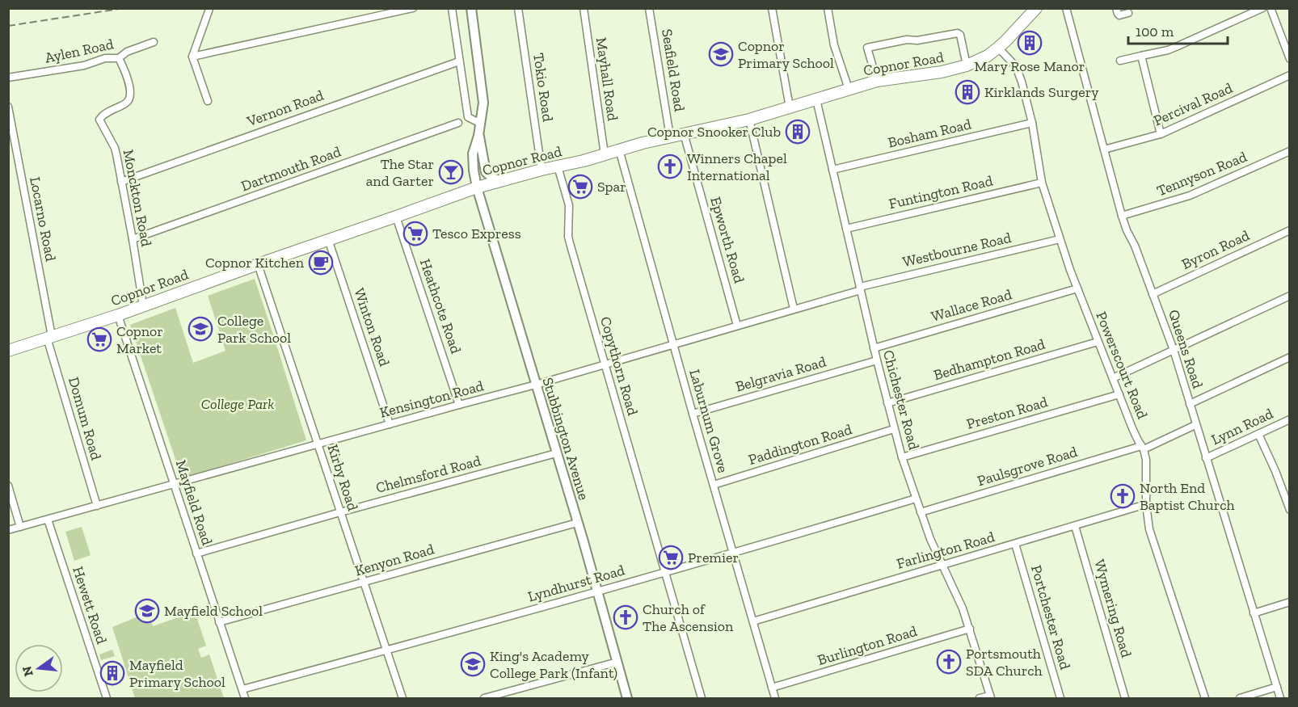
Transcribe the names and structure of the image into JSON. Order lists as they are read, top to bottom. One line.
{"streets":{"main road":["Copnor Road"],"street":["Aylen Road","Seafield Road","Mayhall Road","Tokio Road","Percival Road","Vernon Road","Bosham Road","Dartmouth Road","Tennyson Road","Funtington Road","Monckton Road","Locarno Road","Epworth Road","Westbourne Road","Byron Road","Wallace Road","Heathcote Road","Winton Road","Queens Road","Bedhampton Road","Powerscourt Road","Copythorn Road","Belgravia Road","Kensington Road","Chichester Road","Preston Road","Domum Road","Laburnum Grove","Lynn Road","Stubbington Avenue","Paddington Road","Paulsgrove Road","Chelmsford Road","Kirby Road","Mayfield Road","Farlington Road","Kenyon Road","Lyndhurst Road","Hewett Road","Wymering Road","Portchester Road","Burlington Road"]},"crossings":[["Aylen Road","Monckton Road"],["Copnor Road","Seafield Road"],["Copnor Road","Mayhall Road"],["Copnor Road","Tokio Road"],["Copnor Road","Monckton Road"],["Copnor Road","Locarno Road"],["Copnor Road","Epworth Road"],["Copnor Road","Heathcote Road"],["Copnor Road","Winton Road"],["Copnor Road","Powerscourt Road"],["Copnor Road","Copythorn Road"],["Copnor Road","Chichester Road"],["Copnor Road","Domum Road"],["Copnor Road","Laburnum Grove"],["Copnor Road","Stubbington Avenue"],["Copnor Road","Kirby Road"],["Copnor Road","Mayfield Road"],["Percival Road","Queens Road"],["Vernon Road","Monckton Road"],["Bosham Road","Powerscourt Road"],["Bosham Road","Chichester Road"],["Dartmouth Road","Monckton Road"],["Tennyson Road","Queens Road"],["Funtington Road","Powerscourt Road"],["Funtington Road","Chichester Road"],["Locarno Road","Domum Road"],["Epworth Road","Kensington Road"],["Westbourne Road","Powerscourt Road"],["Westbourne Road","Kensington Road"],["Westbourne Road","Chichester Road"],["Byron Road","Queens Road"],["Wallace Road","Powerscourt Road"],["Wallace Road","Chichester Road"],["Heathcote Road","Kensington Road"],["Winton Road","Kensington Road"],["Queens Road","Lynn Road"],["Queens Road","Paulsgrove Road"],["Bedhampton Road","Powerscourt Road"],["Bedhampton Road","Chichester Road"],["Powerscourt Road","Preston Road"],["Powerscourt Road","Paulsgrove Road"],["Powerscourt Road","Farlington Road"],["Copythorn Road","Kensington Road"],["Copythorn Road","Lyndhurst Road"],["Belgravia Road","Chichester Road"],["Belgravia Road","Laburnum Grove"],["Kensington Road","Chichester Road"],["Kensington Road","Domum Road"],["Kensington Road","Laburnum Grove"],["Kensington Road","Stubbington Avenue"],["Kensington Road","Kirby Road"],["Kensington Road","Mayfield Road"],["Kensington Road","Hewett Road"],["Chichester Road","Preston Road"],["Chichester Road","Paddington Road"],["Chichester Road","Paulsgrove Road"],["Chichester Road","Farlington Road"],["Chichester Road","Lyndhurst Road"],["Chichester Road","Burlington Road"],["Laburnum Grove","Paddington Road"],["Laburnum Grove","Farlington Road"],["Laburnum Grove","Lyndhurst Road"],["Laburnum Grove","Burlington Road"],["Stubbington Avenue","Chelmsford Road"],["Stubbington Avenue","Kenyon Road"],["Stubbington Avenue","Lyndhurst Road"],["Chelmsford Road","Kirby Road"],["Chelmsford Road","Mayfield Road"],["Kirby Road","Kenyon Road"],["Kirby Road","Lyndhurst Road"],["Mayfield Road","Kenyon Road"],["Mayfield Road","Lyndhurst Road"],["Farlington Road","Wymering Road"],["Farlington Road","Portchester Road"]],"parks":["College Park"],"places":{"building":["Mary Rose Manor","Kirklands Surgery","Copnor Snooker Club","Mayfield Primary School"],"school or university":["Copnor Primary School","College Park School","Mayfield School","King's Academy College Park (Infant)"],"church":["Winners Chapel International","North End Baptist Church","Church of The Ascension","Portsmouth SDA Church"],"bar":["The Star and Garter"],"supermarket":["Spar","Tesco Express","Copnor Market","Premier"],"cafe":["Copnor Kitchen"]},"scale_bar":"100 m","north":"left"}
